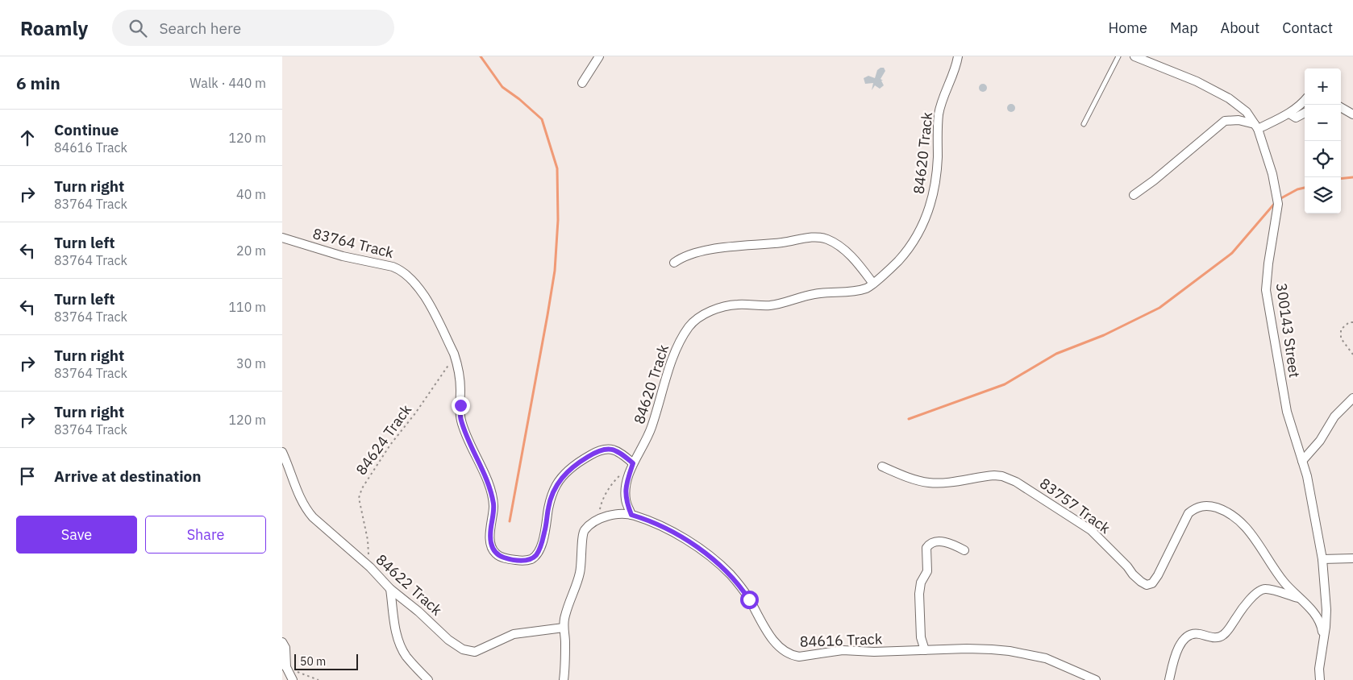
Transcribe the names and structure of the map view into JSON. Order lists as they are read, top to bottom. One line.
{"streets":{"street":["84620 Track","83764 Track","300143 Street","83757 Track","84622 Track","84616 Track"],"path":["84624 Track"]},"crossings":[["84620 Track","83764 Track"],["83764 Track","84624 Track"],["300143 Street","83757 Track"],["84624 Track","84622 Track"]],"scale_bar":"50 m","page":{"header":"Roamly","search":"Search here","nav":["Home","Map","About","Contact"],"heading":["6 min","Walk · 440 m"],"map_buttons":["+","−"],"list":[["Continue","84616 Track","120 m"],["Turn right","83764 Track","40 m"],["Turn left","83764 Track","20 m"],["Turn left","83764 Track","110 m"],["Turn right","83764 Track","30 m"],["Turn right","83764 Track","120 m"],"Arrive at destination"],"buttons":["Save","Share"],"scale":"50 m"}}
